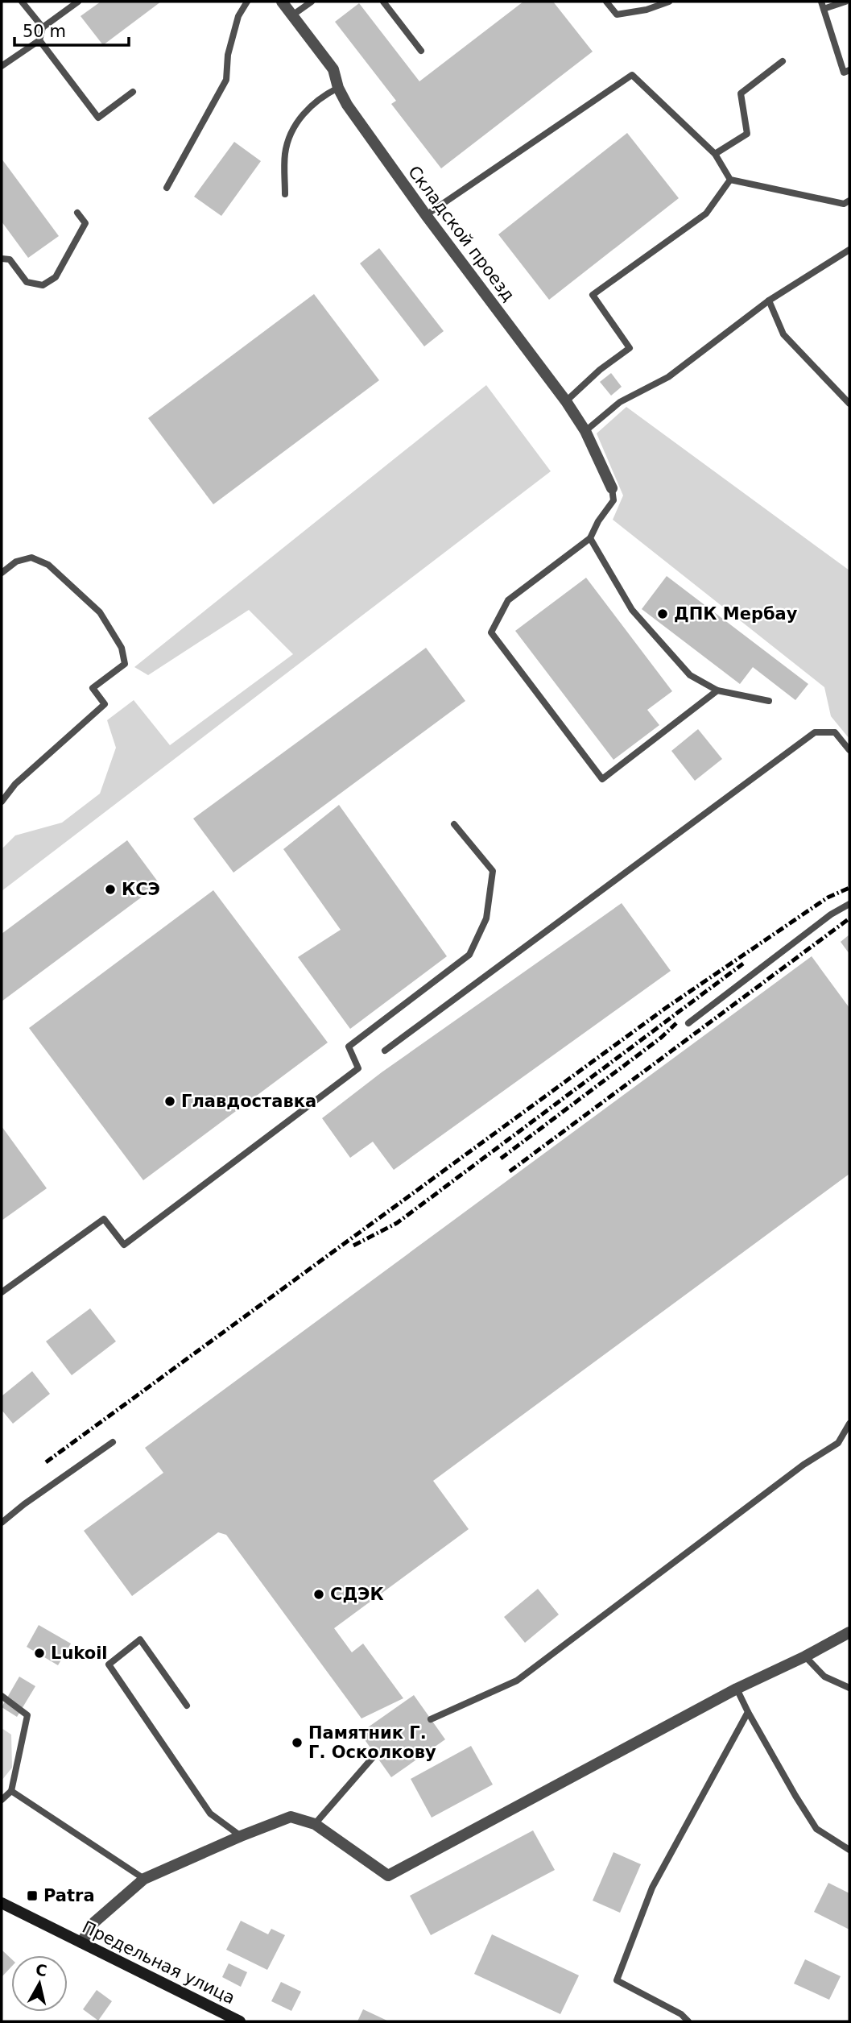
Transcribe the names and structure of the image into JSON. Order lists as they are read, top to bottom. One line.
{"streets":{"street":["Складской проезд","Предельная улица"]},"places":{"other":["ДПК Мербау","КСЭ","Главдоставка","СДЭК","Lukoil","Памятник Г. Г. Осколкову"],"transit":["Patra"]},"scale_bar":"50 m","north":"top"}
